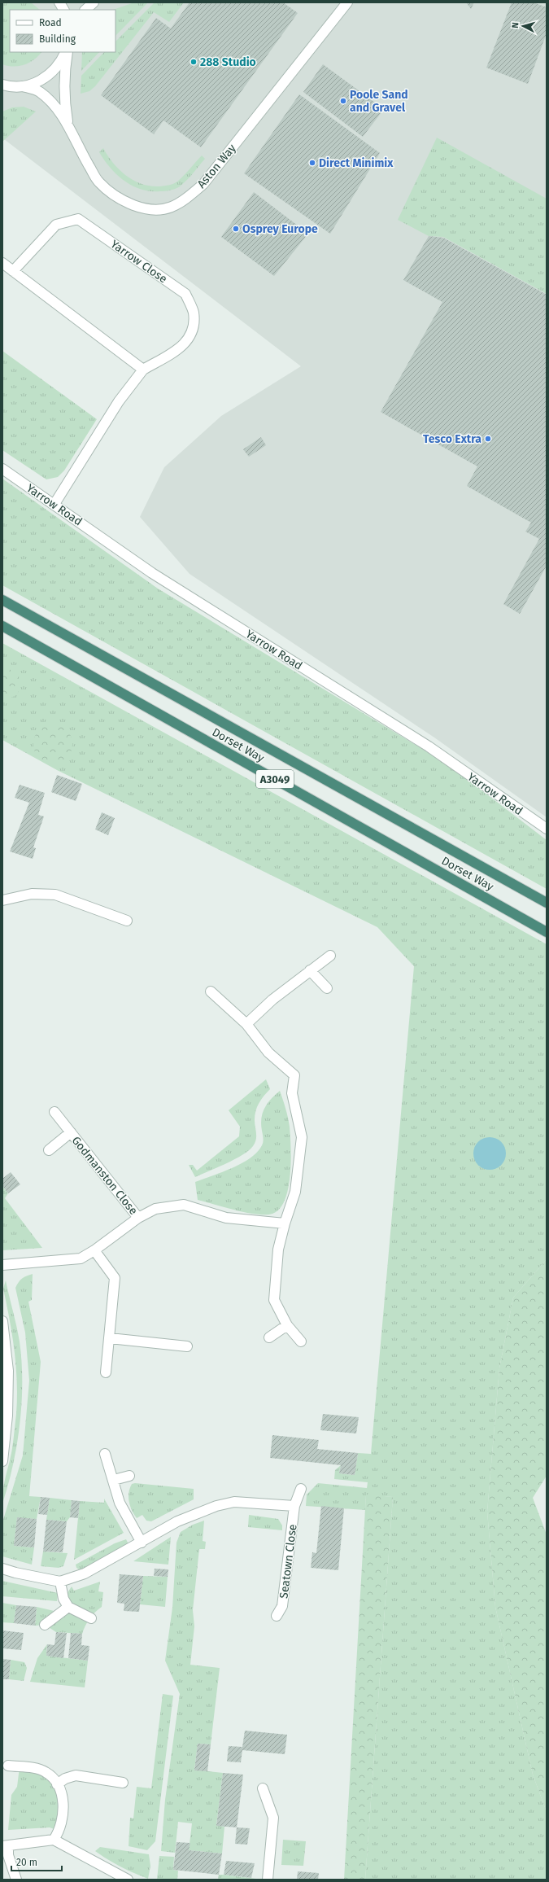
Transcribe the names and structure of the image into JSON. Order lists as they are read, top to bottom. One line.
{"streets":{"highway":["Dorset Way","A3049"],"street":["Aston Way","Yarrow Close","Yarrow Road","Godmanston Close","Seatown Close"]},"crossings":[["Yarrow Close","Yarrow Road"]],"places":["288 Studio","Poole Sand and Gravel","Direct Minimix","Osprey Europe","Tesco Extra"],"legend":["Road","Building"],"scale_bar":"20 m","north":"left"}
